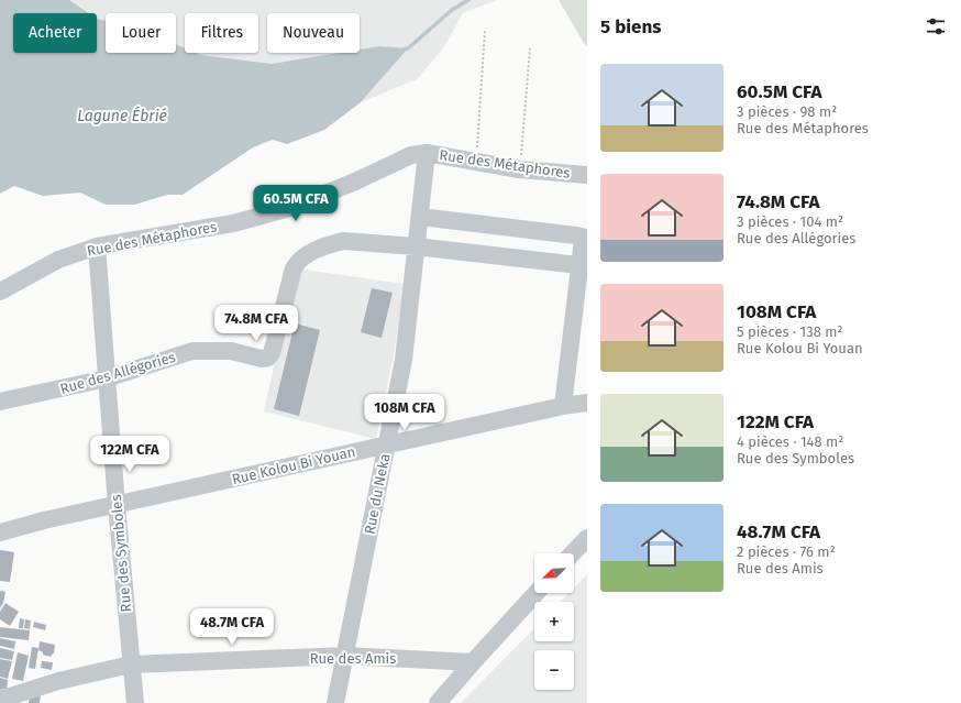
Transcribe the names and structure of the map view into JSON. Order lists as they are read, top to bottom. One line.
{"streets":{"street":["Rue des Métaphores","Rue des Allégories","Rue Kolou Bi Youan","Rue du Neka","Rue des Symboles","Rue des Amis"]},"crossings":[["Rue des Métaphores","Rue du Neka"],["Rue des Métaphores","Rue des Symboles"],["Rue des Allégories","Rue du Neka"],["Rue des Allégories","Rue des Symboles"],["Rue Kolou Bi Youan","Rue du Neka"],["Rue Kolou Bi Youan","Rue des Symboles"],["Rue du Neka","Rue des Amis"],["Rue des Symboles","Rue des Amis"]],"water":["Lagune Ébrié"],"north":"bottom left","page":{"heading":"5 biens","chip":["Acheter","Louer","Filtres","Nouveau"],"list":[{"name":"60.5M CFA","note":"3 pièces · 98 m² · Rue des Métaphores"},{"name":"74.8M CFA","note":"3 pièces · 104 m² · Rue des Allégories"},{"name":"108M CFA","note":"5 pièces · 138 m² · Rue Kolou Bi Youan"},{"name":"122M CFA","note":"4 pièces · 148 m² · Rue des Symboles"},{"name":"48.7M CFA","note":"2 pièces · 76 m² · Rue des Amis"}],"price":["60.5M CFA","74.8M CFA","108M CFA","122M CFA","48.7M CFA"],"map_buttons":["+","−"]}}
